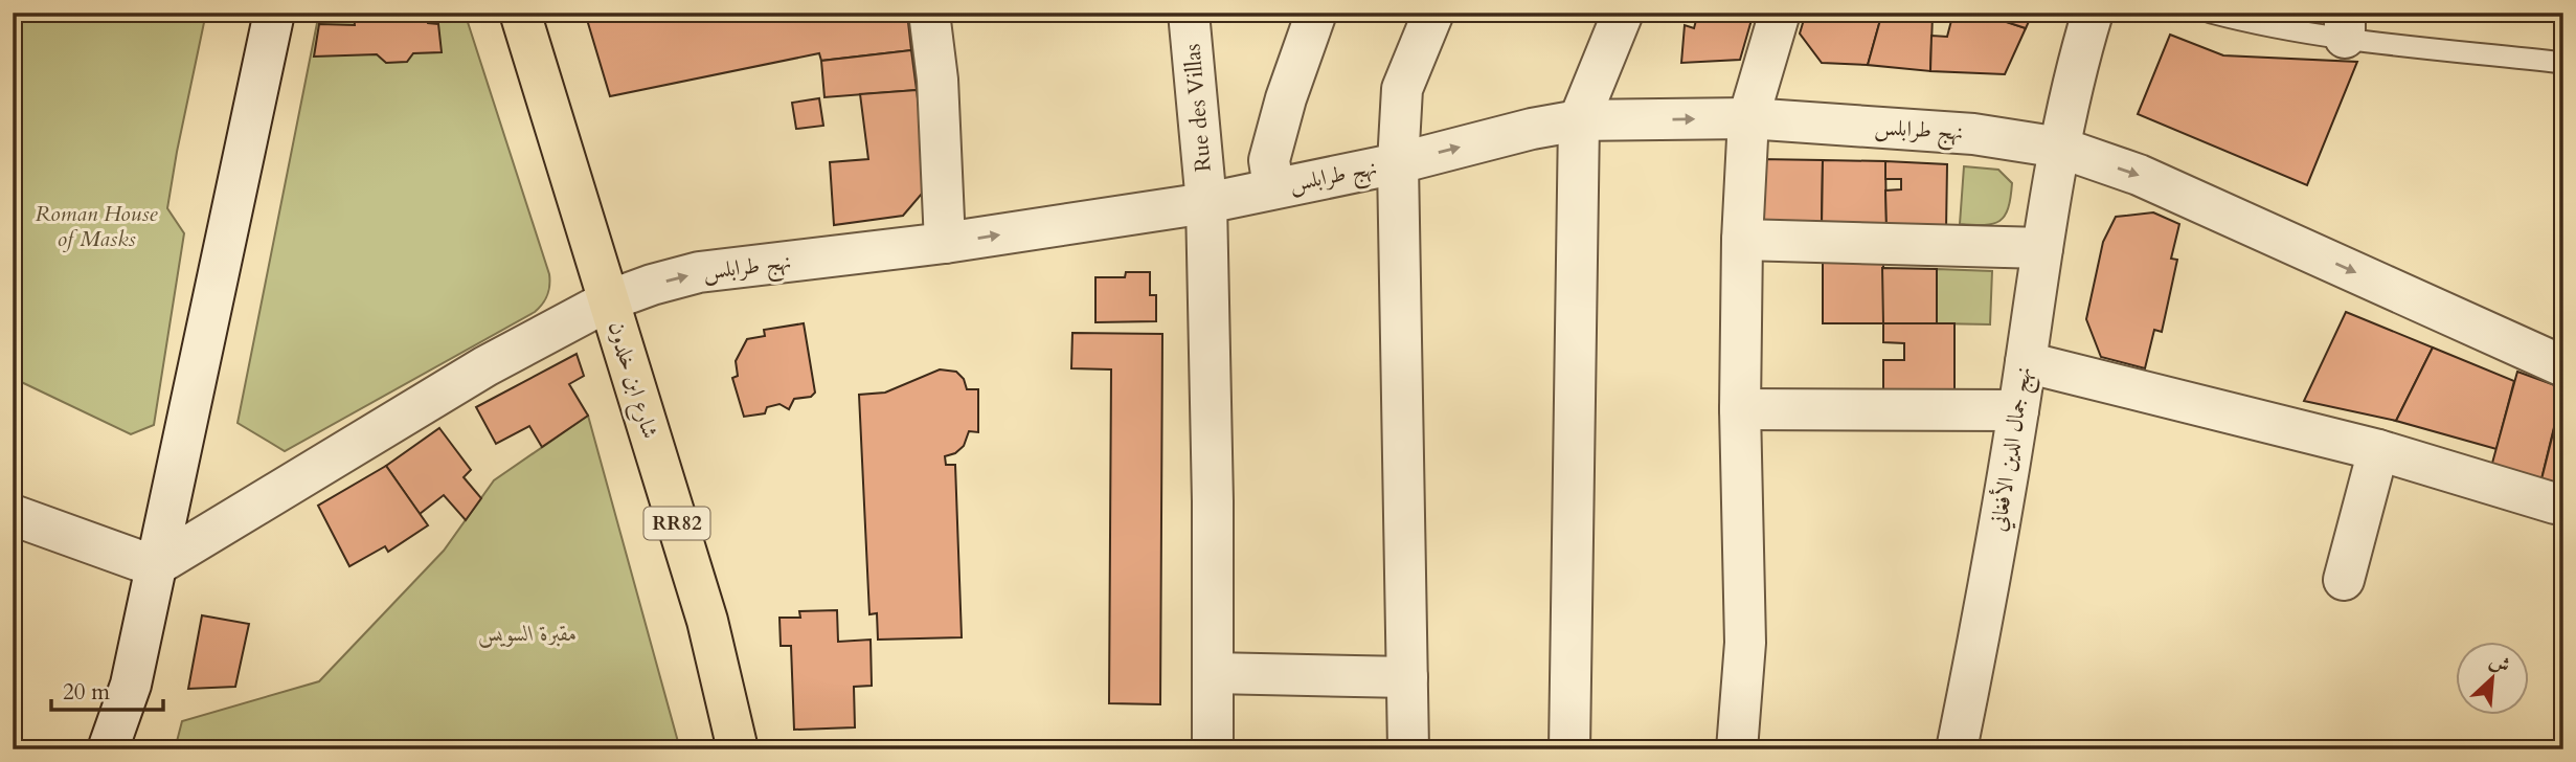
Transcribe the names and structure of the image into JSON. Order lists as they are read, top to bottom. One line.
{"streets":{"main road":["شارع ابن خلدون","RR82"],"street":["Rue des Villas","نهج طرابلس","نهج جمال الدين الأفغاني"]},"crossings":[["Rue des Villas","نهج طرابلس"],["نهج طرابلس","شارع ابن خلدون"],["نهج طرابلس","نهج جمال الدين الأفغاني"]],"parks":["Roman House of Masks","مقبرة السويس"],"scale_bar":"20 m","north":"top right"}
